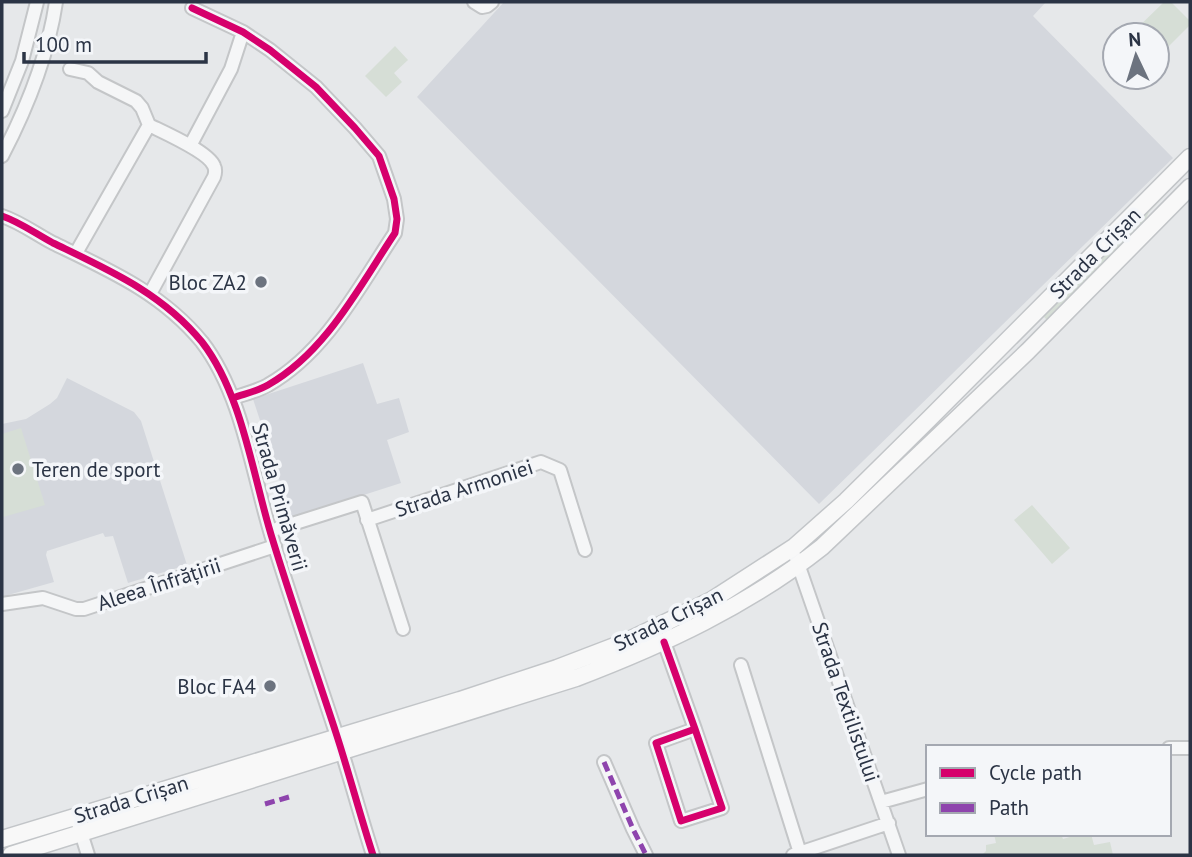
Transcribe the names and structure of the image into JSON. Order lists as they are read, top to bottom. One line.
{"streets":{"main road":["Strada Crișan"],"street":["Strada Armoniei","Strada Primăverii","Aleea Înfrățirii","Strada Textilistului"]},"crossings":[["Strada Crișan","Strada Primăverii"],["Strada Crișan","Strada Textilistului"],["Strada Primăverii","Aleea Înfrățirii"]],"places":["Bloc ZA2","Teren de sport","Bloc FA4"],"legend":["Cycle path","Path"],"scale_bar":"100 m","north":"top"}
